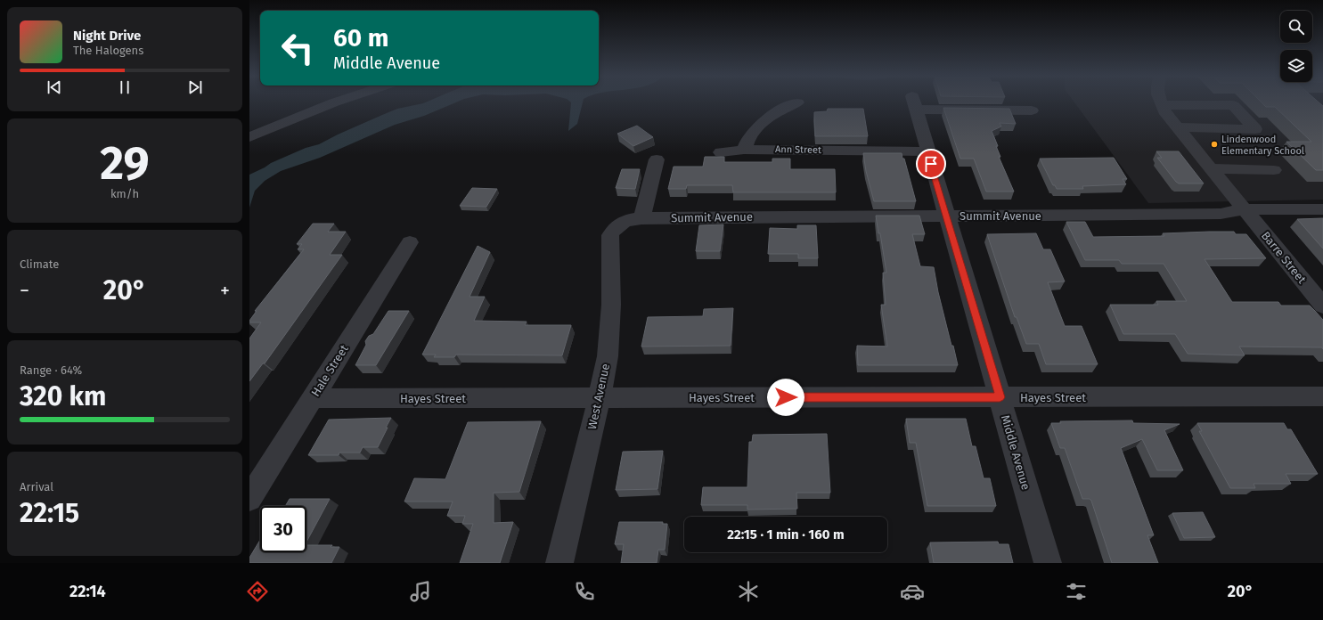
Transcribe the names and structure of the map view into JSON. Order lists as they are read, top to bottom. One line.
{"streets":{"street":["Ann Street","Summit Avenue","Barre Street","Hale Street","West Avenue","Hayes Street","Middle Avenue"]},"crossings":[["Ann Street","Middle Avenue"],["Summit Avenue","Barre Street"],["Summit Avenue","West Avenue"],["Summit Avenue","Middle Avenue"],["Hale Street","Hayes Street"],["West Avenue","Hayes Street"],["Hayes Street","Middle Avenue"]],"places":["Lindenwood Elementary School"],"page":{"turn":["60 m","Middle Avenue"],"song":["Night Drive","The Halogens"],"tile":[["29","km/h"],"Climate",["Range · 64%","320 km"],["Arrival","22:15"]],"heat":["−","20°","+"],"limit":"30","trip":"22:15 · 1 min · 160 m","tabs":["22:14","20°"]}}
